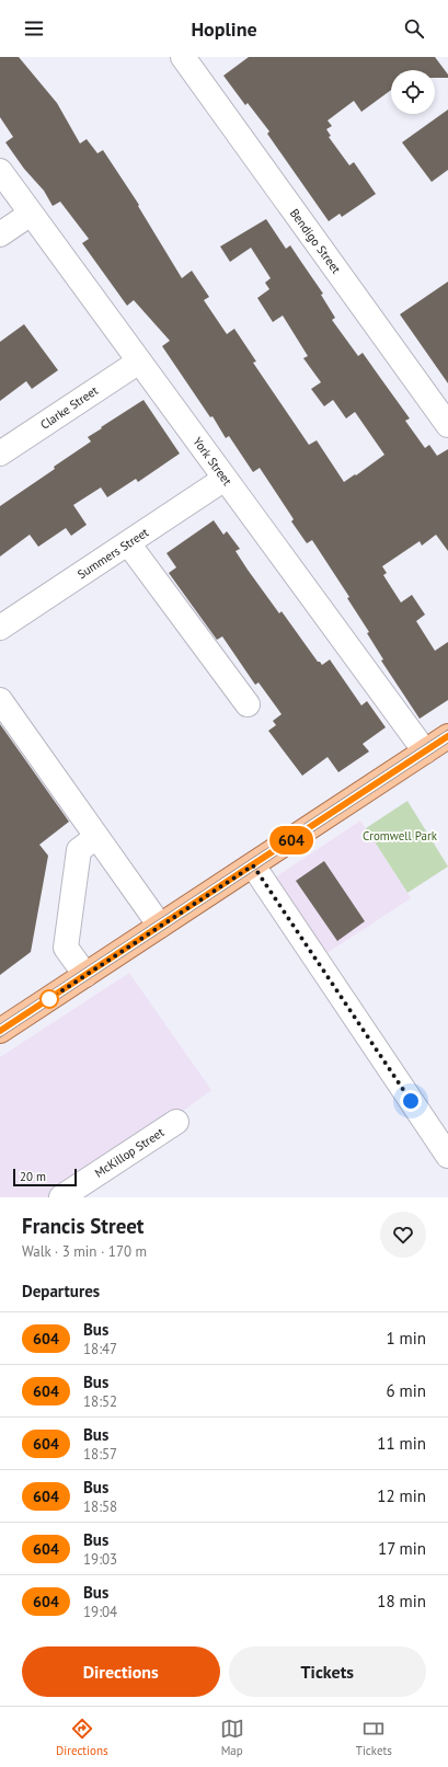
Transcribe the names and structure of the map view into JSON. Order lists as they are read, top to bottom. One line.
{"streets":{"street":["Bendigo Street","Clarke Street","York Street","Summers Street","McKillop Street"]},"crossings":[["Clarke Street","York Street"],["York Street","Summers Street"]],"parks":["Cromwell Park"],"lines":["bus line 604"],"scale_bar":"20 m","page":{"header":"Hopline","on_map":"604","scale":"20 m","heading":[["Francis Street","Walk · 3 min · 170 m"],"Departures"],"list":[{"mark":"604","name":"Bus","note":"18:47","value":"1 min"},{"mark":"604","name":"Bus","note":"18:52","value":"6 min"},{"mark":"604","name":"Bus","note":"18:57","value":"11 min"},{"mark":"604","name":"Bus","note":"18:58","value":"12 min"},{"mark":"604","name":"Bus","note":"19:03","value":"17 min"},{"mark":"604","name":"Bus","note":"19:04","value":"18 min"}],"buttons":["Directions","Tickets"],"tabs":["Directions","Map","Tickets"]}}
